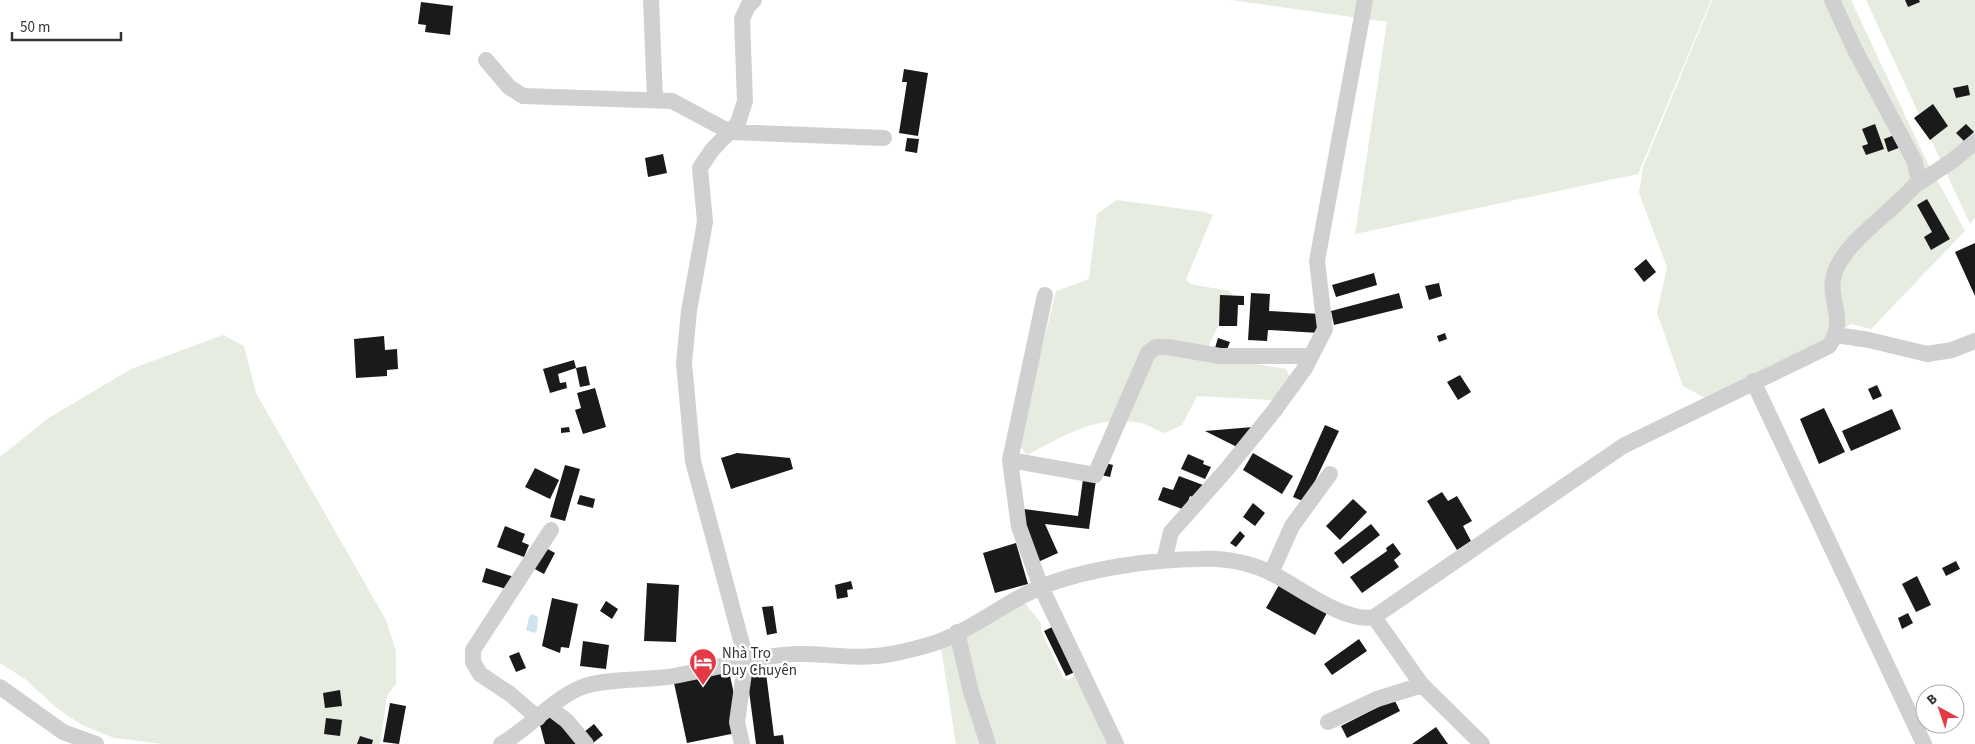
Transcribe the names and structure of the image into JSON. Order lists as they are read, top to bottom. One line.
{"places":{"hotel":["Nhà Trọ Duy Chuyên"]},"scale_bar":"50 m","north":"top left"}
